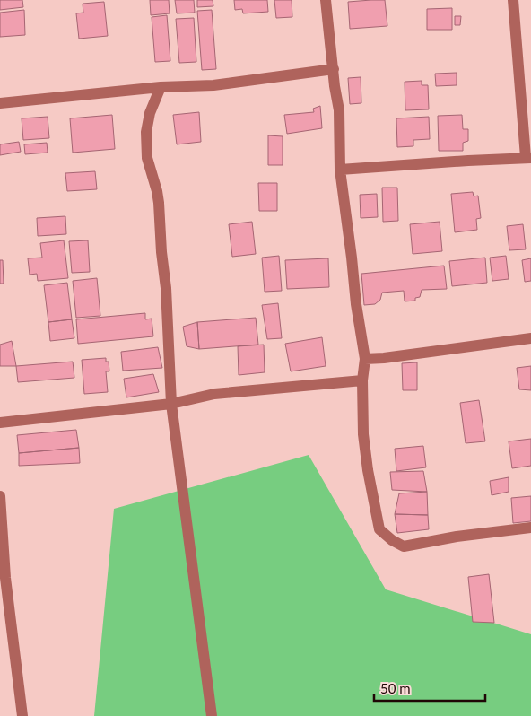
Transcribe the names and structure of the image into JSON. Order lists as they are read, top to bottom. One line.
{"scale_bar":"50 m"}
